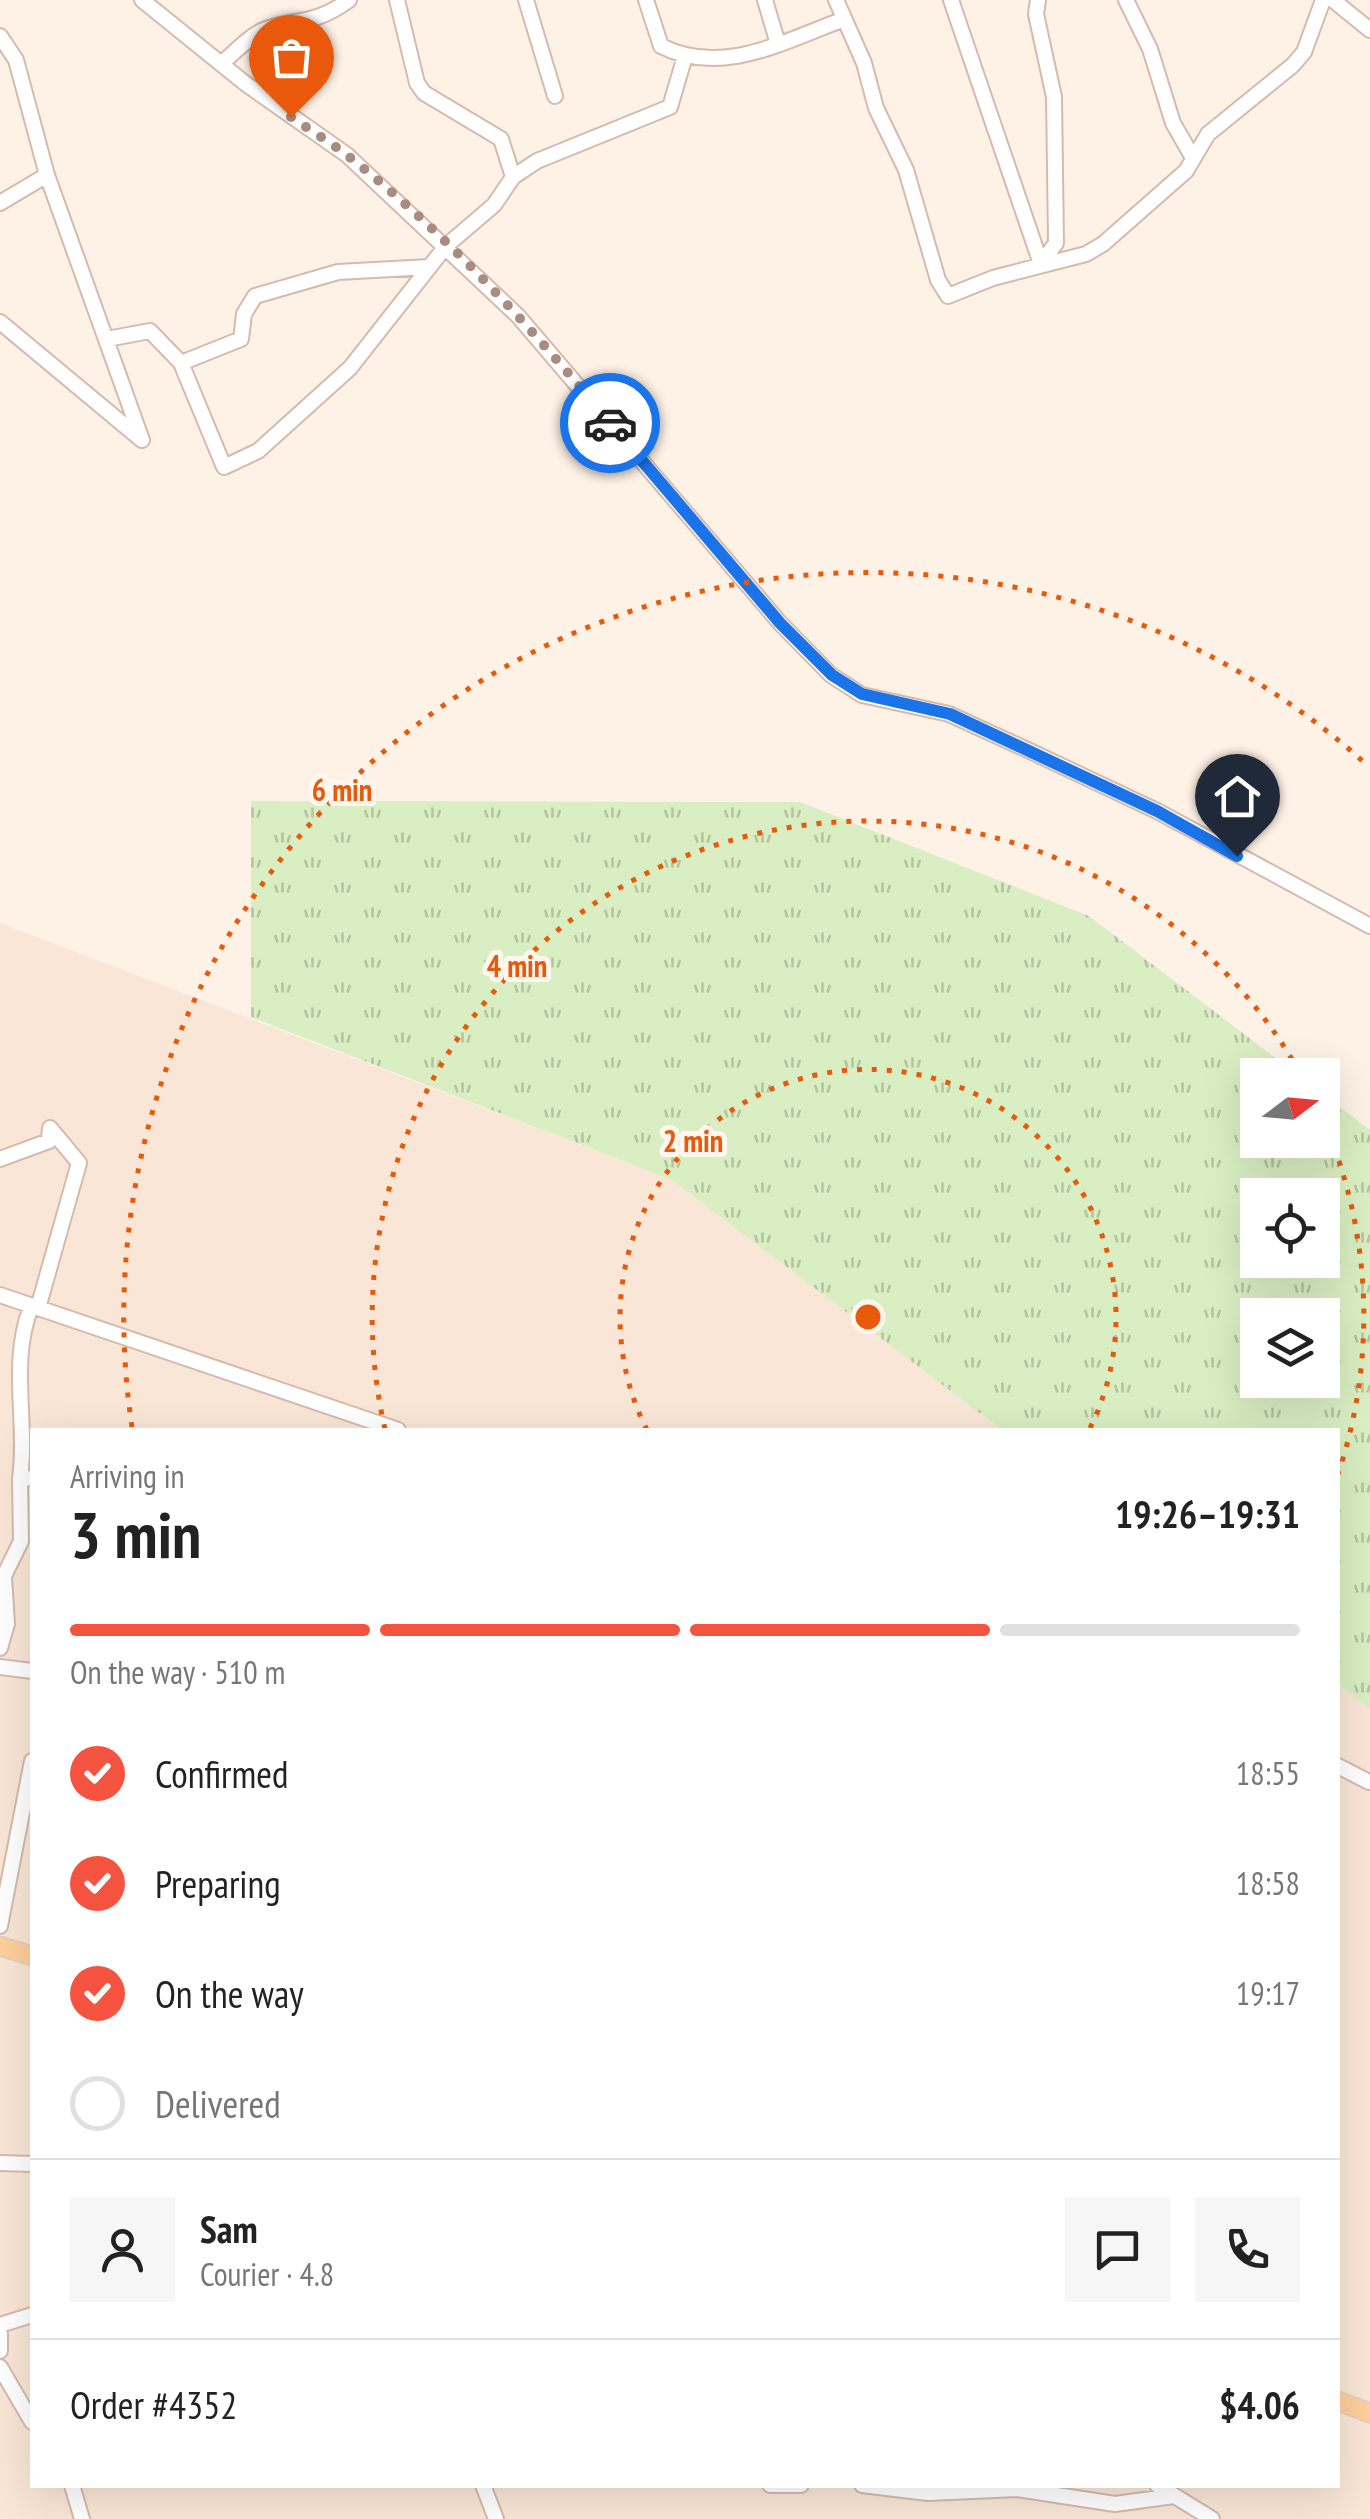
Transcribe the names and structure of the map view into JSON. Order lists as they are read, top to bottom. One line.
{"north":"right","page":{"heading":["3 min","Arriving in","19:26–19:31"],"panel":["Sam","Courier · 4.8","Order #4352","$4.06"],"bar":"On the way · 510 m","list":[["Confirmed","18:55"],["Preparing","18:58"],["On the way","19:17"],"Delivered"]},"rings":["6 min","4 min","2 min"]}
